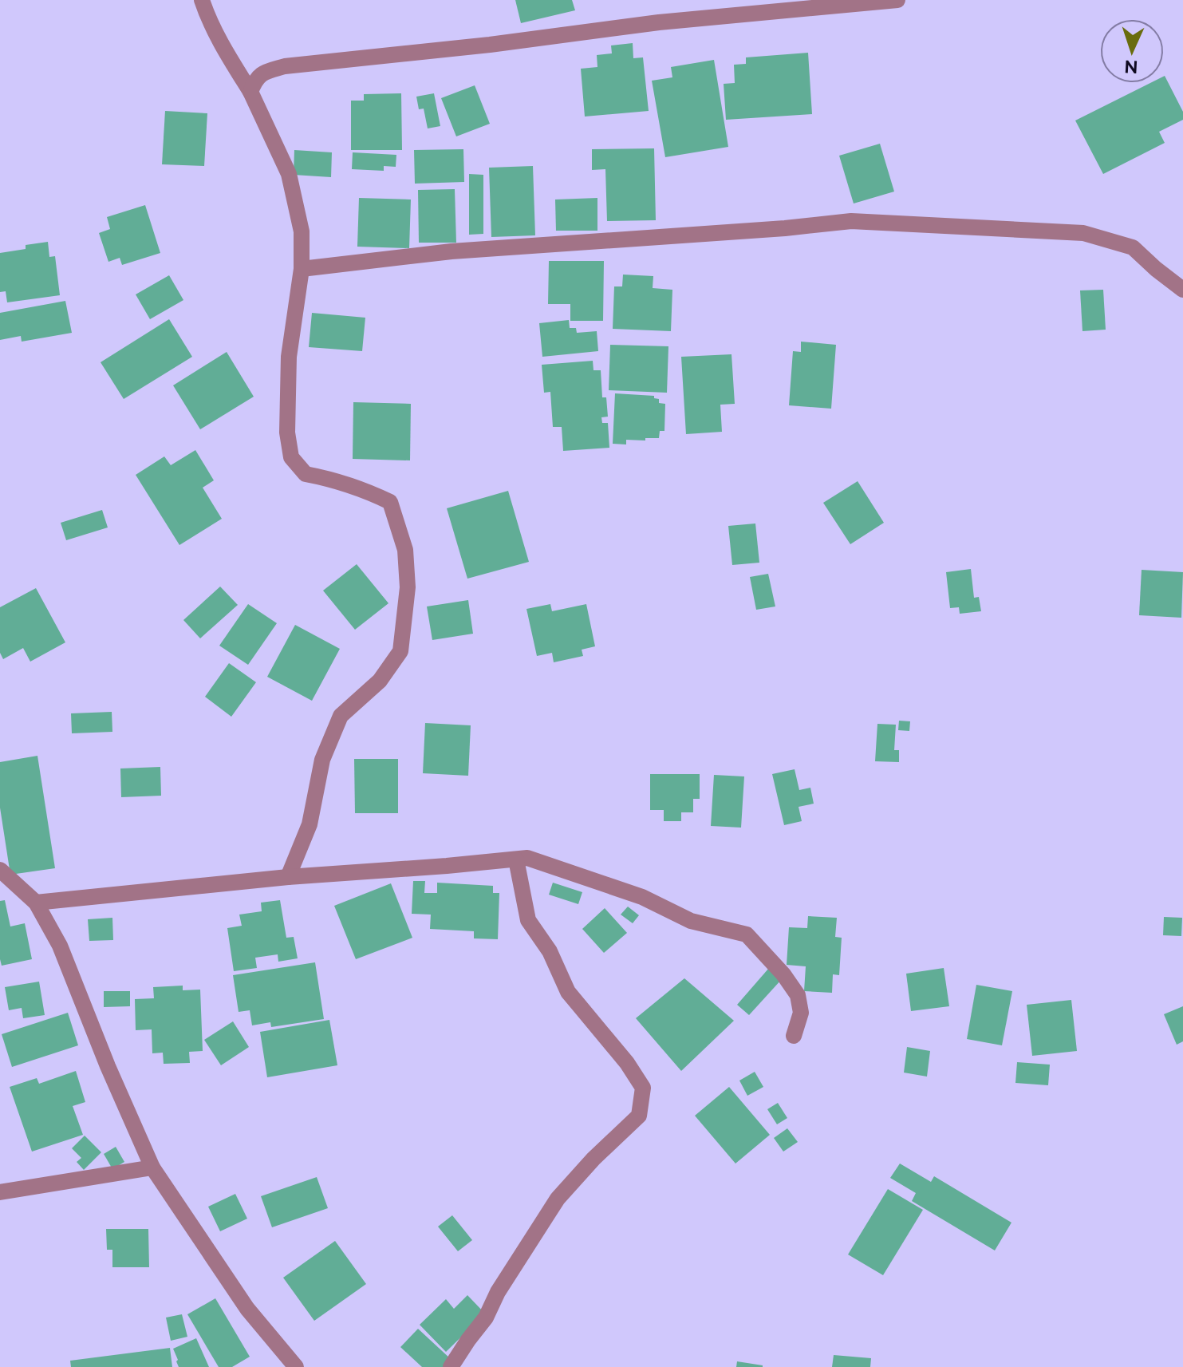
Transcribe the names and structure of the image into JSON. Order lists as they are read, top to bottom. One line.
{"north":"bottom"}
